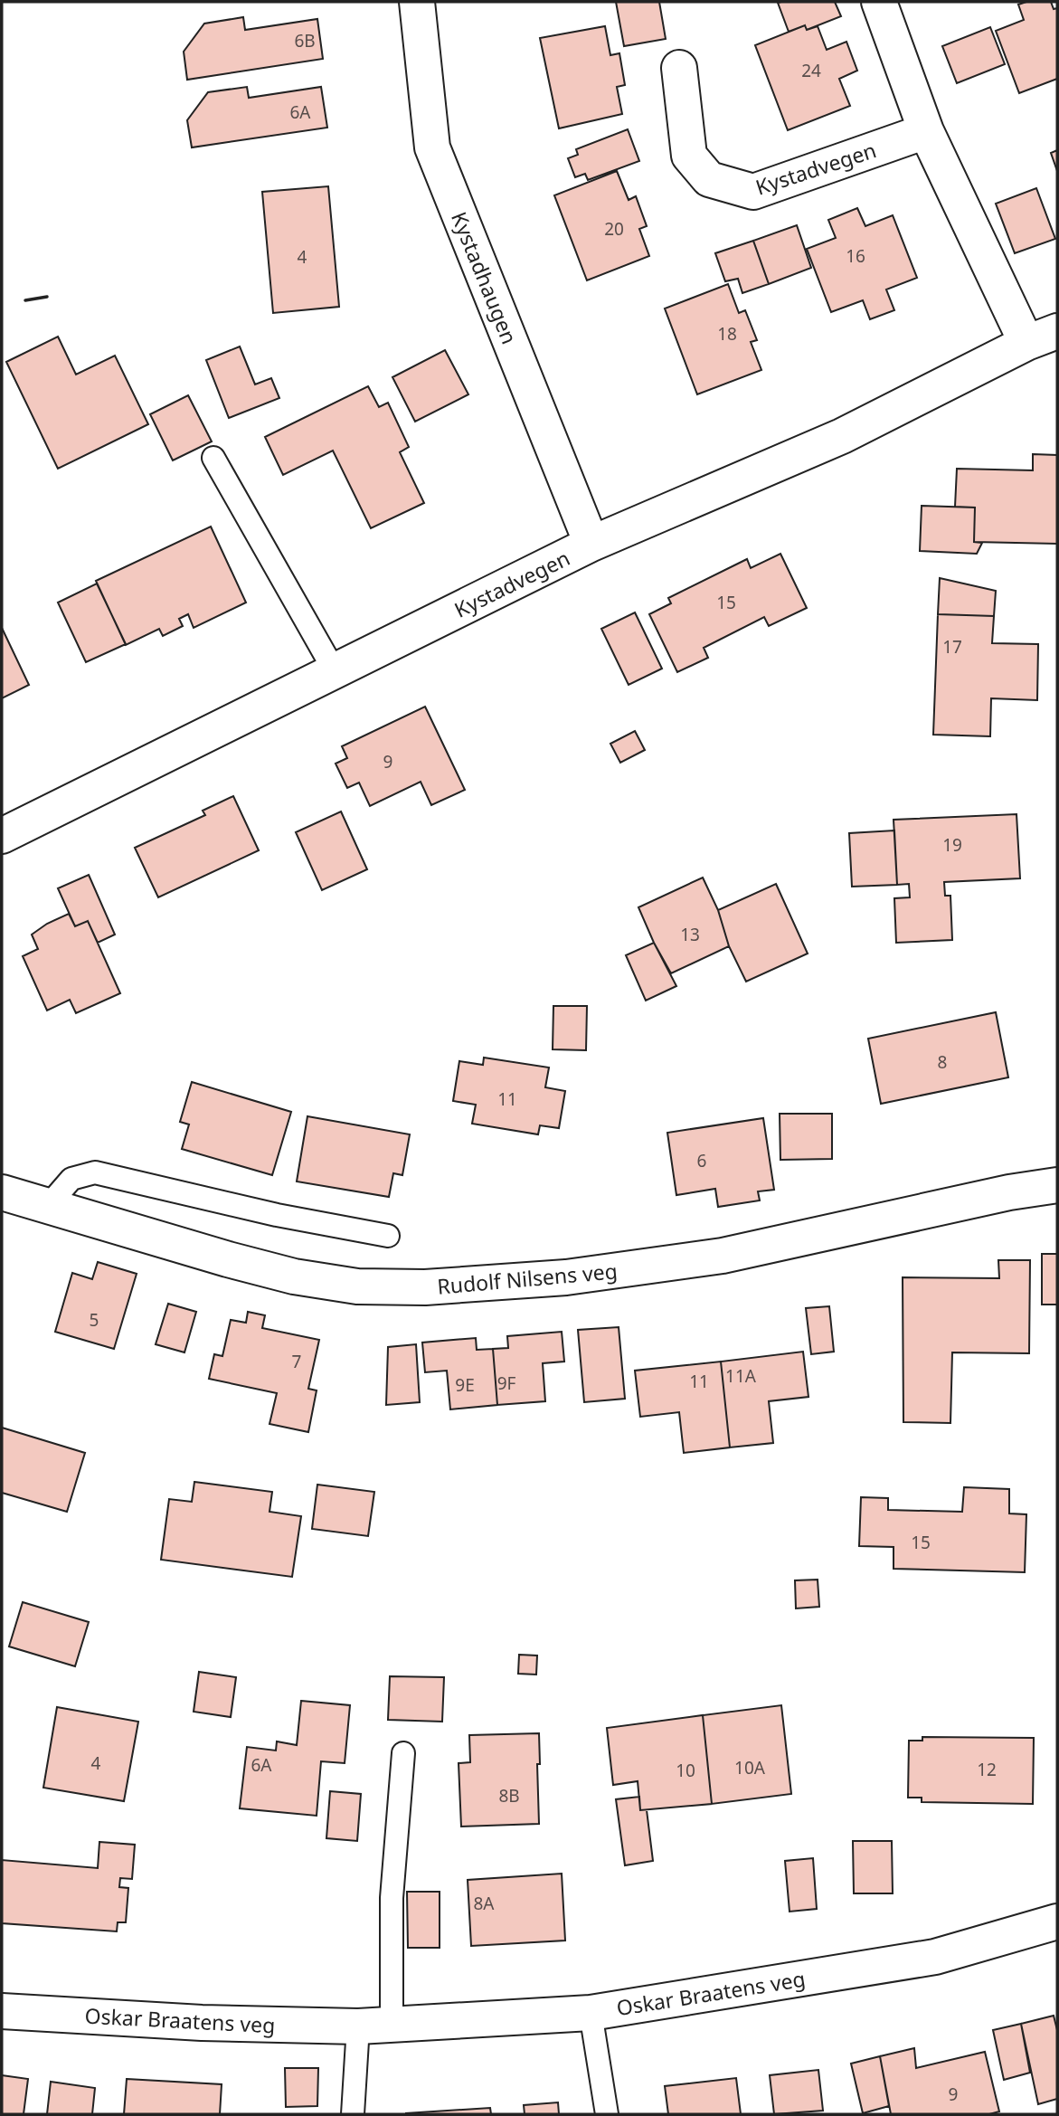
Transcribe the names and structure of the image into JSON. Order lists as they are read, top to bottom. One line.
{"streets":{"street":["Kystadvegen","Kystadhaugen","Rudolf Nilsens veg","Oskar Braatens veg"]},"crossings":[["Kystadvegen","Kystadhaugen"]],"house_numbers":["6B","24","6A","20","16","4","18","15","17","9","19","13","8","11","6","5","7","11A","11","9F","9E","15","4","6A","10A","12","10","8B","8A","9"]}
